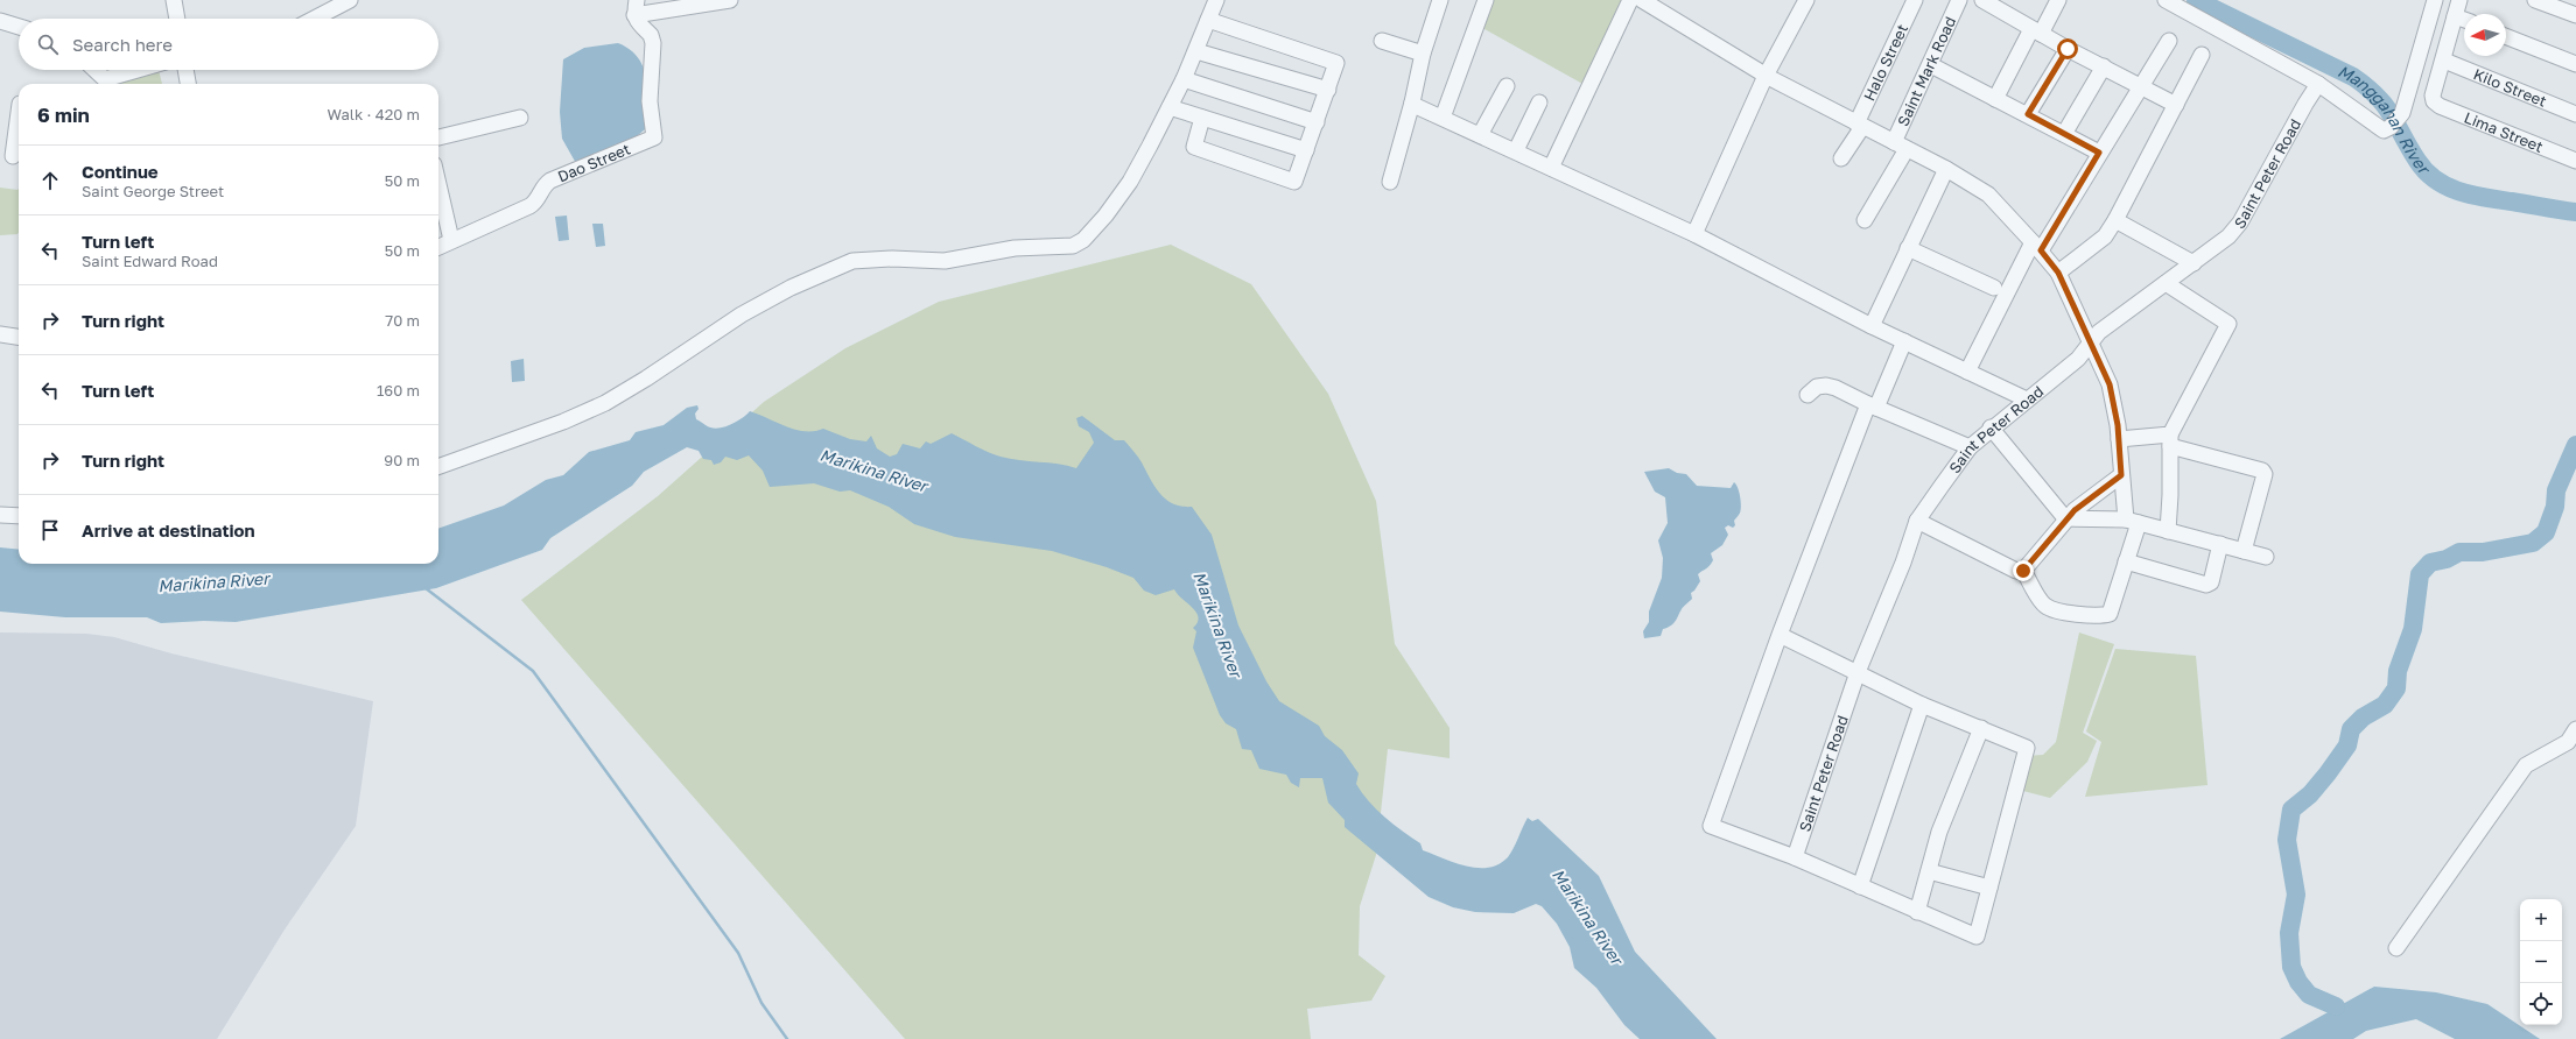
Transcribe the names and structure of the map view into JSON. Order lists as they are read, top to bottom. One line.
{"streets":{"street":["Halo Street","Saint Mark Road","Kilo Street","Lima Street","Dao Street","Saint Peter Road"]},"crossings":[["Kilo Street","Lima Street"]],"water":["Manggahan River","Marikina River"],"north":"left","page":{"search":"Search here","heading":["6 min","Walk · 420 m"],"list":[["Continue","Saint George Street","50 m"],["Turn left","Saint Edward Road","50 m"],["Turn right","70 m"],["Turn left","160 m"],["Turn right","90 m"],"Arrive at destination"],"map_buttons":["+","−"]}}
